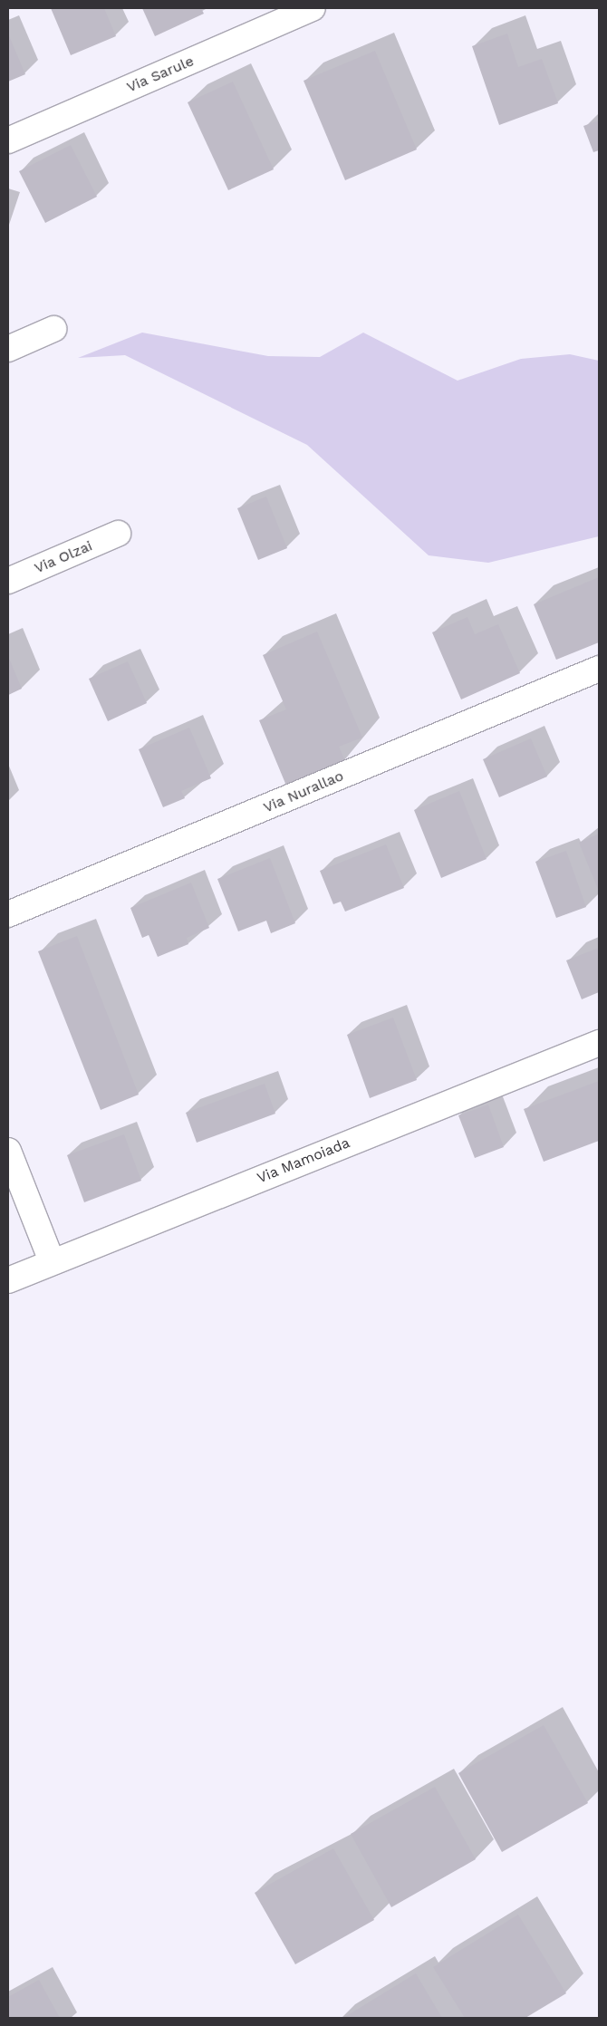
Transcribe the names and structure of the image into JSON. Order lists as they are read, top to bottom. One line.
{"streets":{"street":["Via Sarule","Via Olzai","Via Nurallao","Via Mamoiada"]}}
